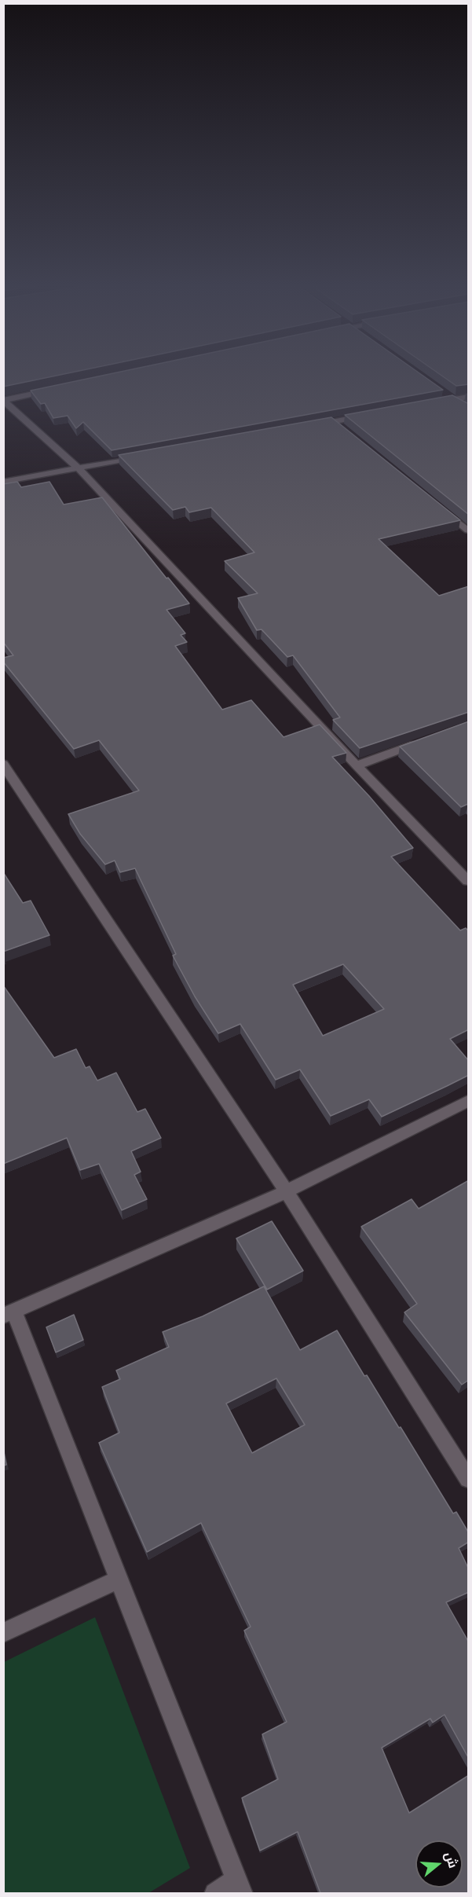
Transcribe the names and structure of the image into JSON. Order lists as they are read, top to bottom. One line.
{"north":"right"}
